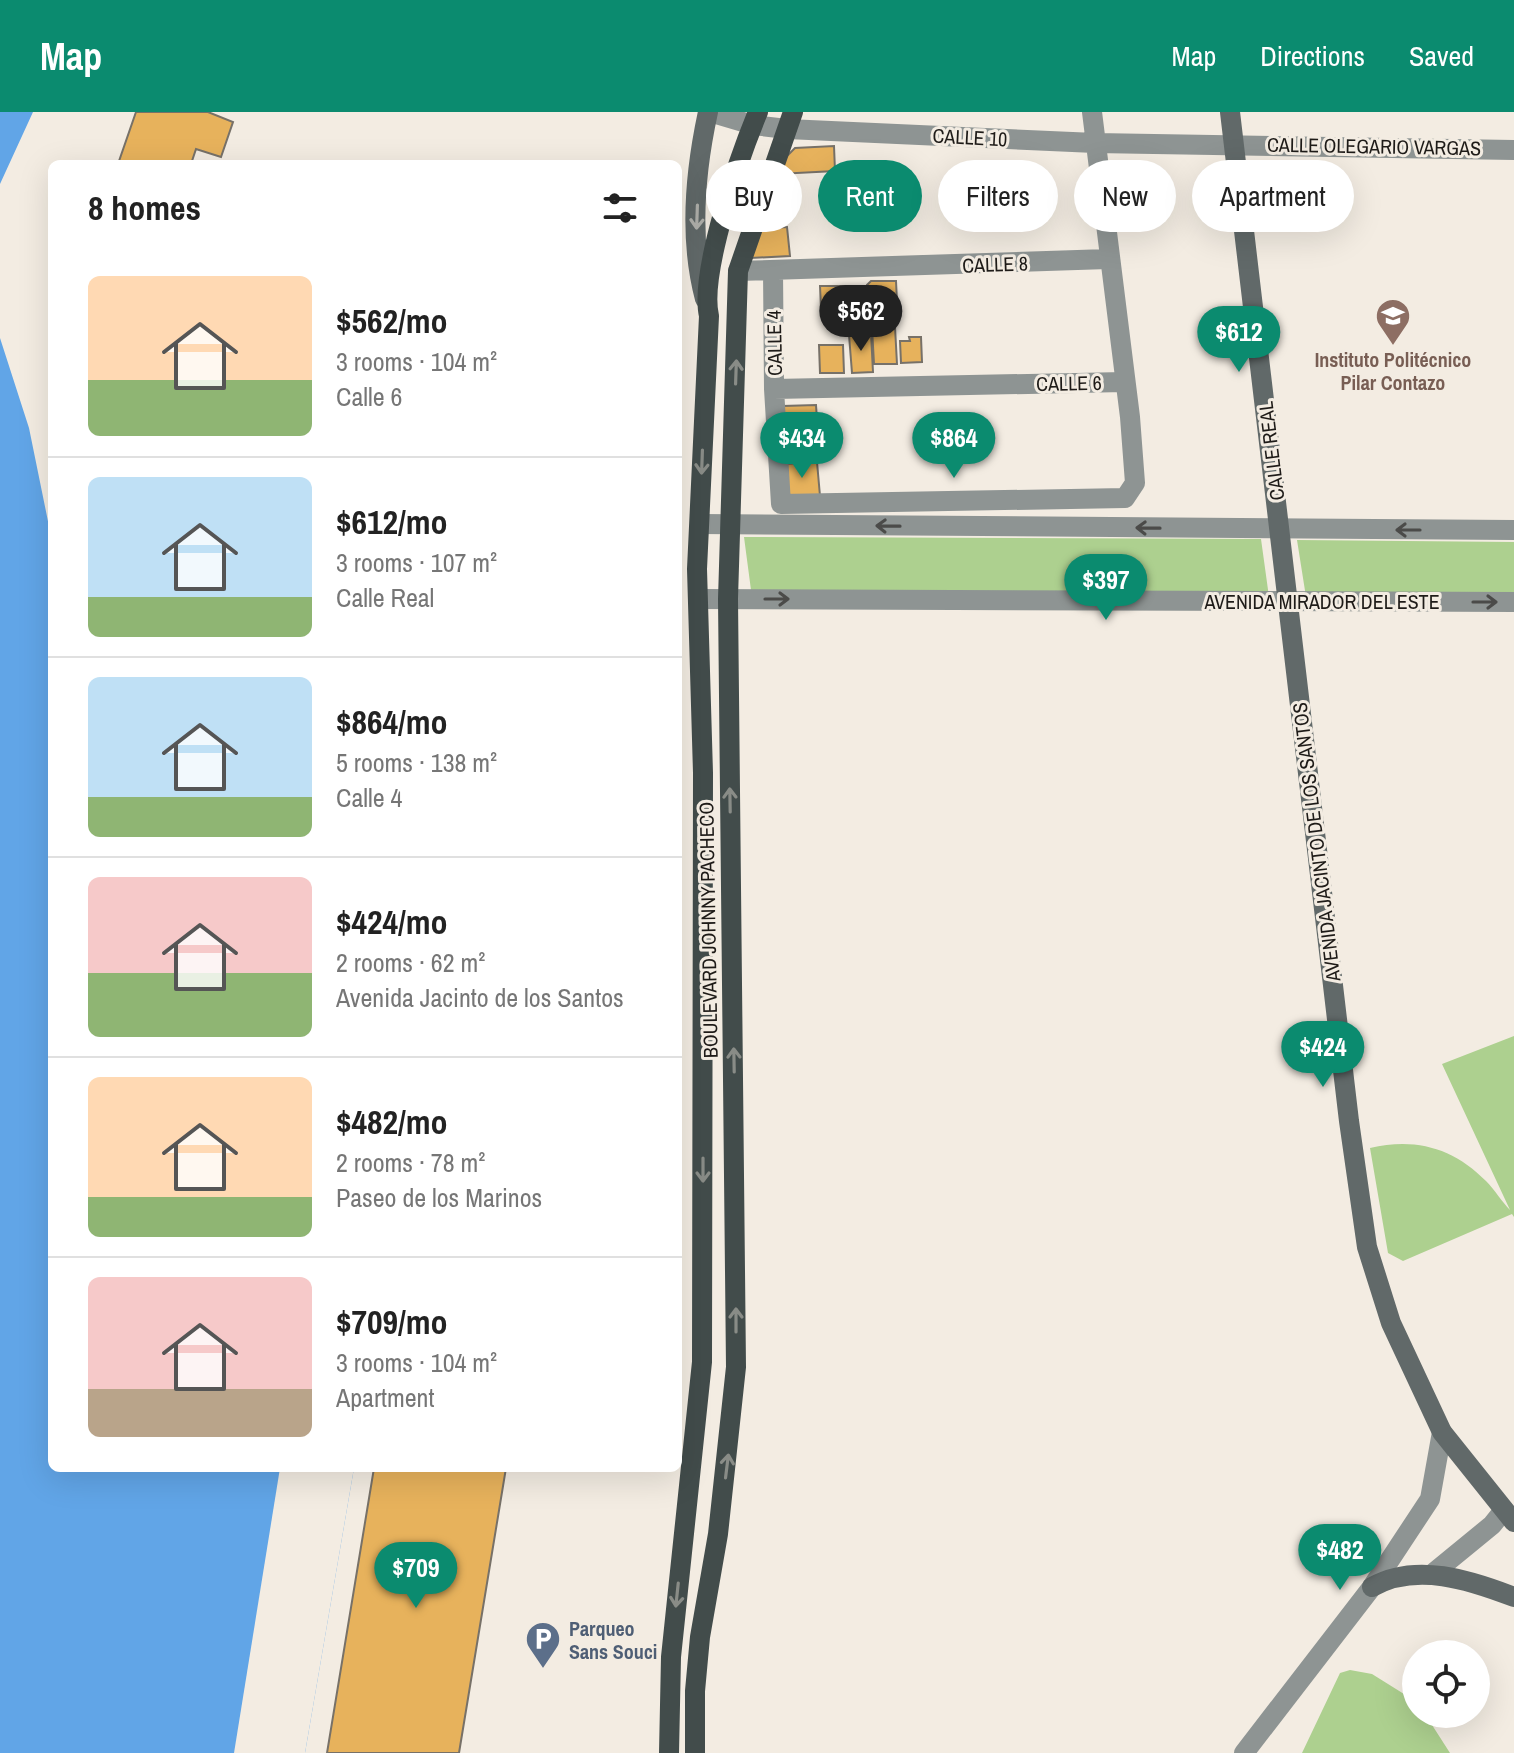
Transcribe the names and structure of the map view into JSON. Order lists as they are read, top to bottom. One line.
{"streets":{"main road":["CALLE REAL","AVENIDA JACINTO DE LOS SANTOS","BOULEVARD JOHNNY PACHECO"],"street":["CALLE 10","CALLE OLEGARIO VARGAS","CALLE 8","CALLE 4","CALLE 6","AVENIDA MIRADOR DEL ESTE"]},"crossings":[["CALLE 10","CALLE OLEGARIO VARGAS"],["CALLE 10","CALLE REAL"],["CALLE 10","BOULEVARD JOHNNY PACHECO"],["CALLE OLEGARIO VARGAS","CALLE REAL"],["CALLE 8","CALLE 4"],["CALLE 8","BOULEVARD JOHNNY PACHECO"],["CALLE 4","CALLE 6"],["CALLE REAL","AVENIDA MIRADOR DEL ESTE"],["CALLE REAL","AVENIDA JACINTO DE LOS SANTOS"],["AVENIDA MIRADOR DEL ESTE","AVENIDA JACINTO DE LOS SANTOS"],["AVENIDA MIRADOR DEL ESTE","BOULEVARD JOHNNY PACHECO"]],"places":{"school or university":["Instituto Politécnico Pilar Contazo"],"parking":["Parqueo Sans Souci"]},"page":{"header":"Map","nav":["Map","Directions","Saved"],"chip":["Buy","Rent","Filters","New","Apartment"],"heading":"8 homes","list":[{"name":"$562/mo","note":"3 rooms · 104 m² · Calle 6"},{"name":"$612/mo","note":"3 rooms · 107 m² · Calle Real"},{"name":"$864/mo","note":"5 rooms · 138 m² · Calle 4"},{"name":"$424/mo","note":"2 rooms · 62 m² · Avenida Jacinto de los Santos"},{"name":"$482/mo","note":"2 rooms · 78 m² · Paseo de los Marinos"},{"name":"$709/mo","note":"3 rooms · 104 m² · Apartment"}],"price":["$562","$612","$434","$864","$397","$424","$482","$709"]}}
